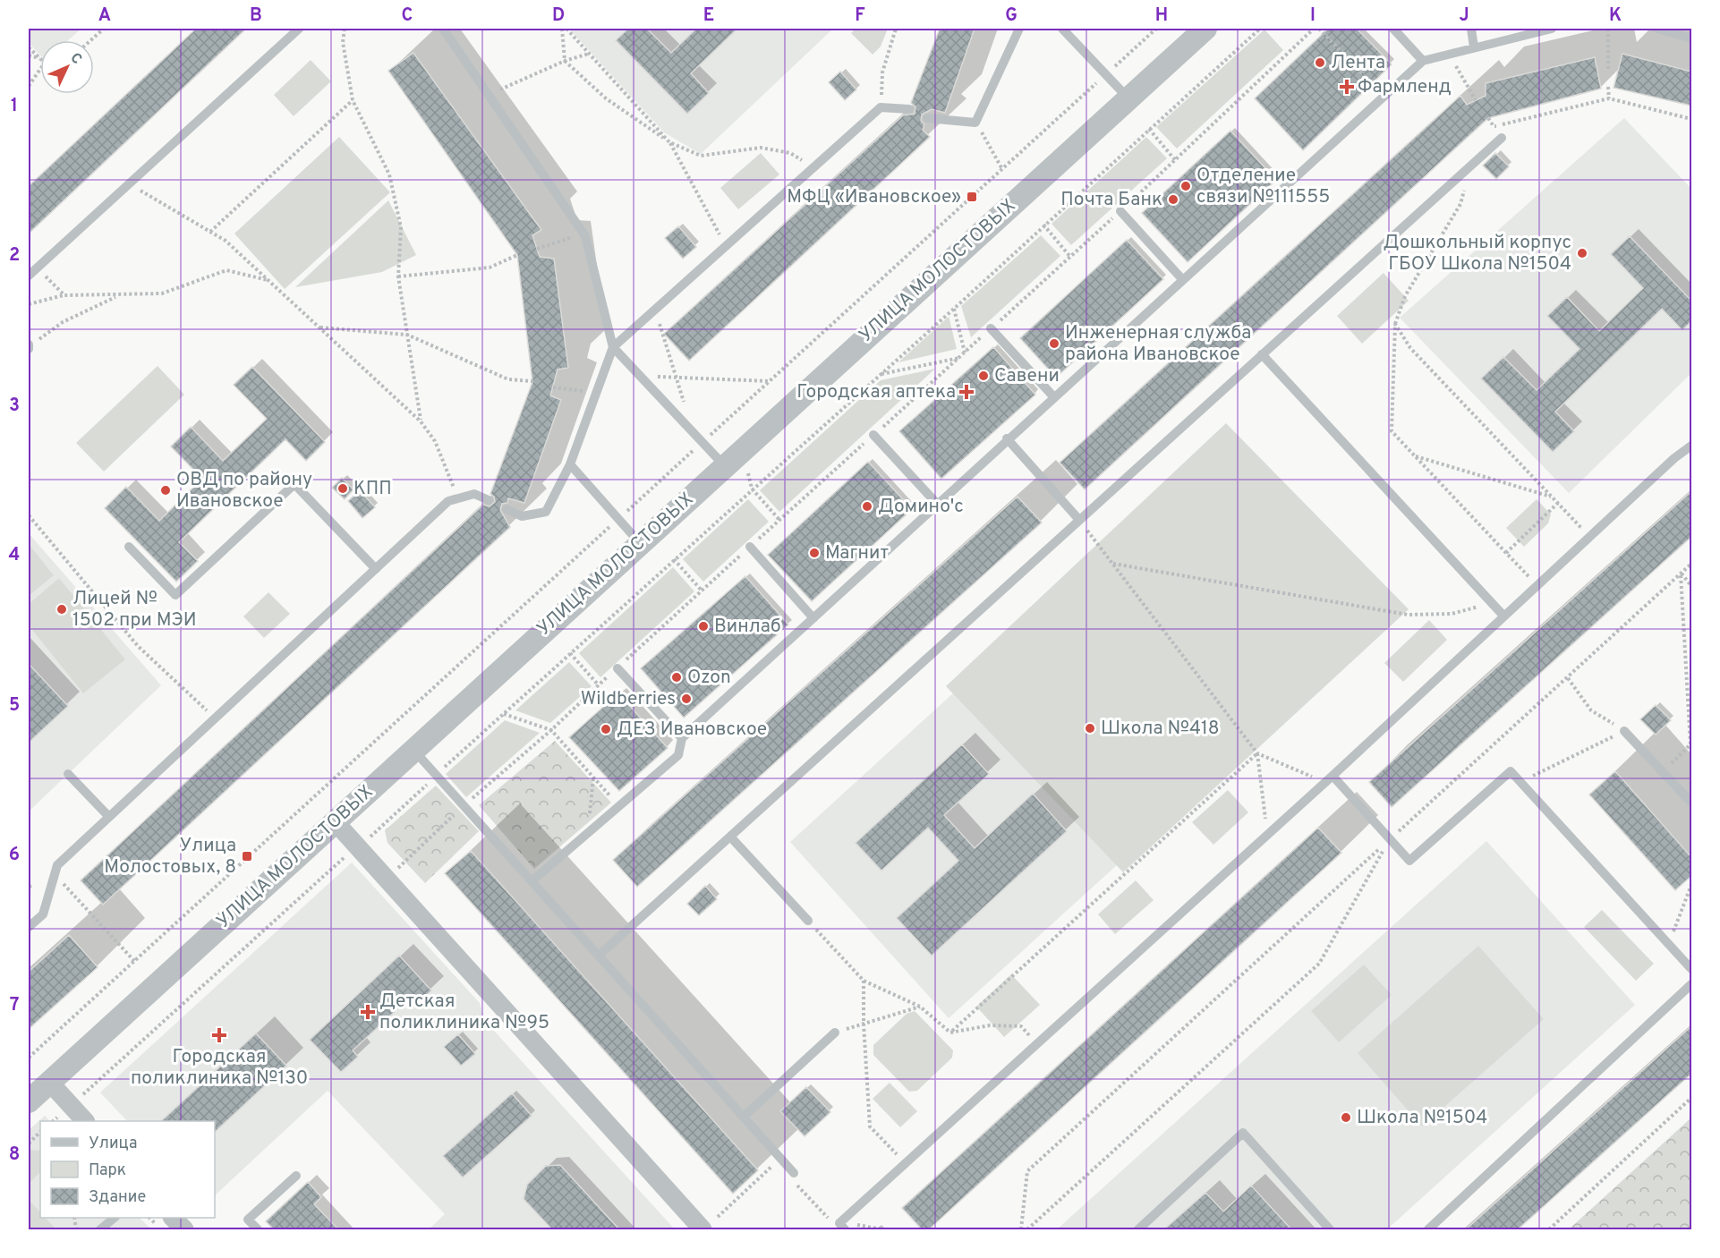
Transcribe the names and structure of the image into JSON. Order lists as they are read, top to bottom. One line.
{"streets":{"street":["УЛИЦА МОЛОСТОВЫХ"]},"places":{"other":["Лента","Отделение связи №111555","Почта Банк","Дошкольный корпус ГБОУ Школа №1504","Инженерная служба района Ивановское","Савени","КПП","ОВД по району Ивановское","Домино'c","Магнит","Лицей № 1502 при МЭИ","Винлаб","Ozon","Wildberries","Школа №418","ДЕЗ Ивановское","Школа №1504"],"health":["Фармленд","Городская аптека","Детская поликлиника №95","Городская поликлиника №130"],"transit":["МФЦ «Ивановское»","Улица Молостовых, 8"]},"legend":["Улица","Парк","Здание"],"north":"top right","grid":{"columns":["A","B","C","D","E","F","G","H","I","J","K"],"rows":["1","2","3","4","5","6","7","8"]}}
